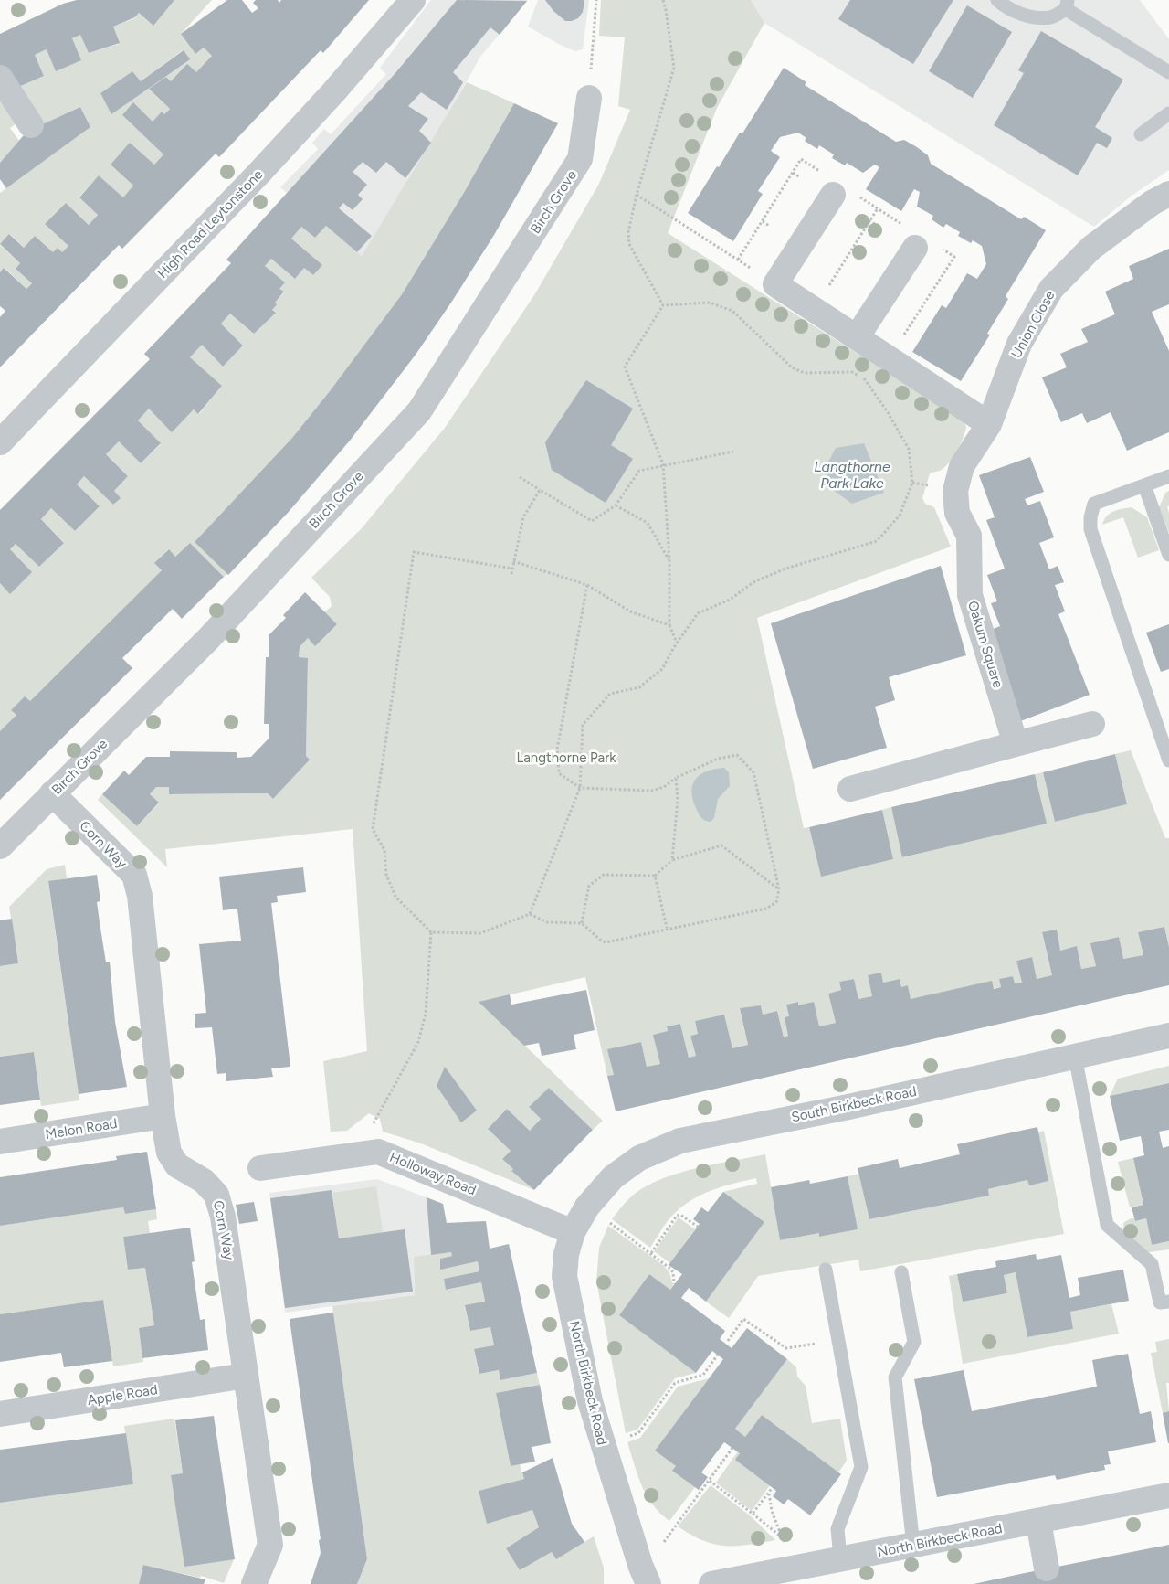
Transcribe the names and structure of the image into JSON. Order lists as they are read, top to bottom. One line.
{"streets":{"street":["Birch Grove","High Road Leytonstone","Union Close","Oakum Square","Corn Way","South Birkbeck Road","Melon Road","Holloway Road","North Birkbeck Road","Apple Road"]},"crossings":[["Birch Grove","Corn Way"],["Union Close","Oakum Square"],["Corn Way","Melon Road"],["Corn Way","Apple Road"],["South Birkbeck Road","Holloway Road"],["South Birkbeck Road","North Birkbeck Road"],["Holloway Road","North Birkbeck Road"]],"water":["Langthorne Park Lake"],"parks":["Langthorne Park"]}
